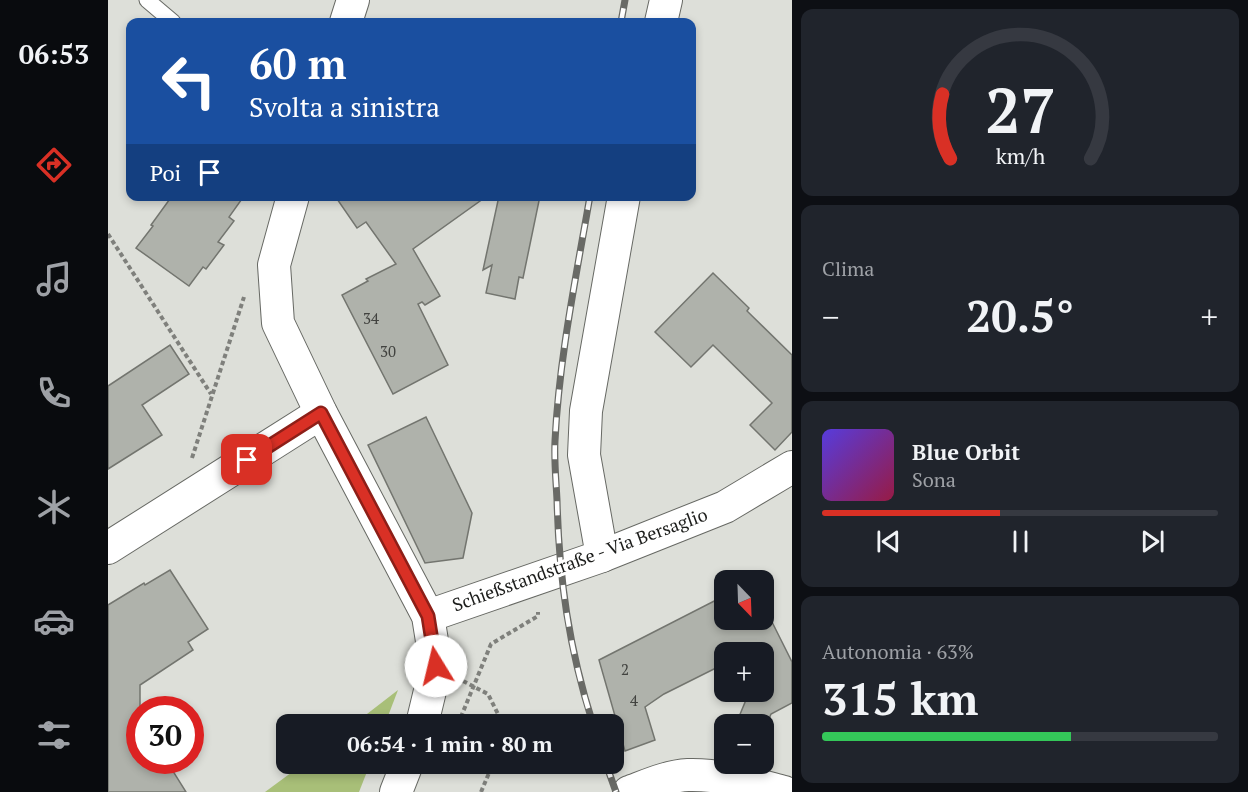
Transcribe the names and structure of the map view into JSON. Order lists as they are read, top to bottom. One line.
{"streets":{"street":["Schießstandstraße - Via Bersaglio"]},"house_numbers":["34","30","2","4"],"north":"bottom right","page":{"tabs":"06:53","turn":["60 m","Svolta a sinistra"],"then":"Poi","tile":["Clima",["Autonomia · 63%","315 km"]],"heat":["−","20.5°","+"],"song":["Blue Orbit","Sona"],"map_buttons":["+","−"],"limit":"30","trip":"06:54 · 1 min · 80 m","gauge":["27","km/h"]}}
